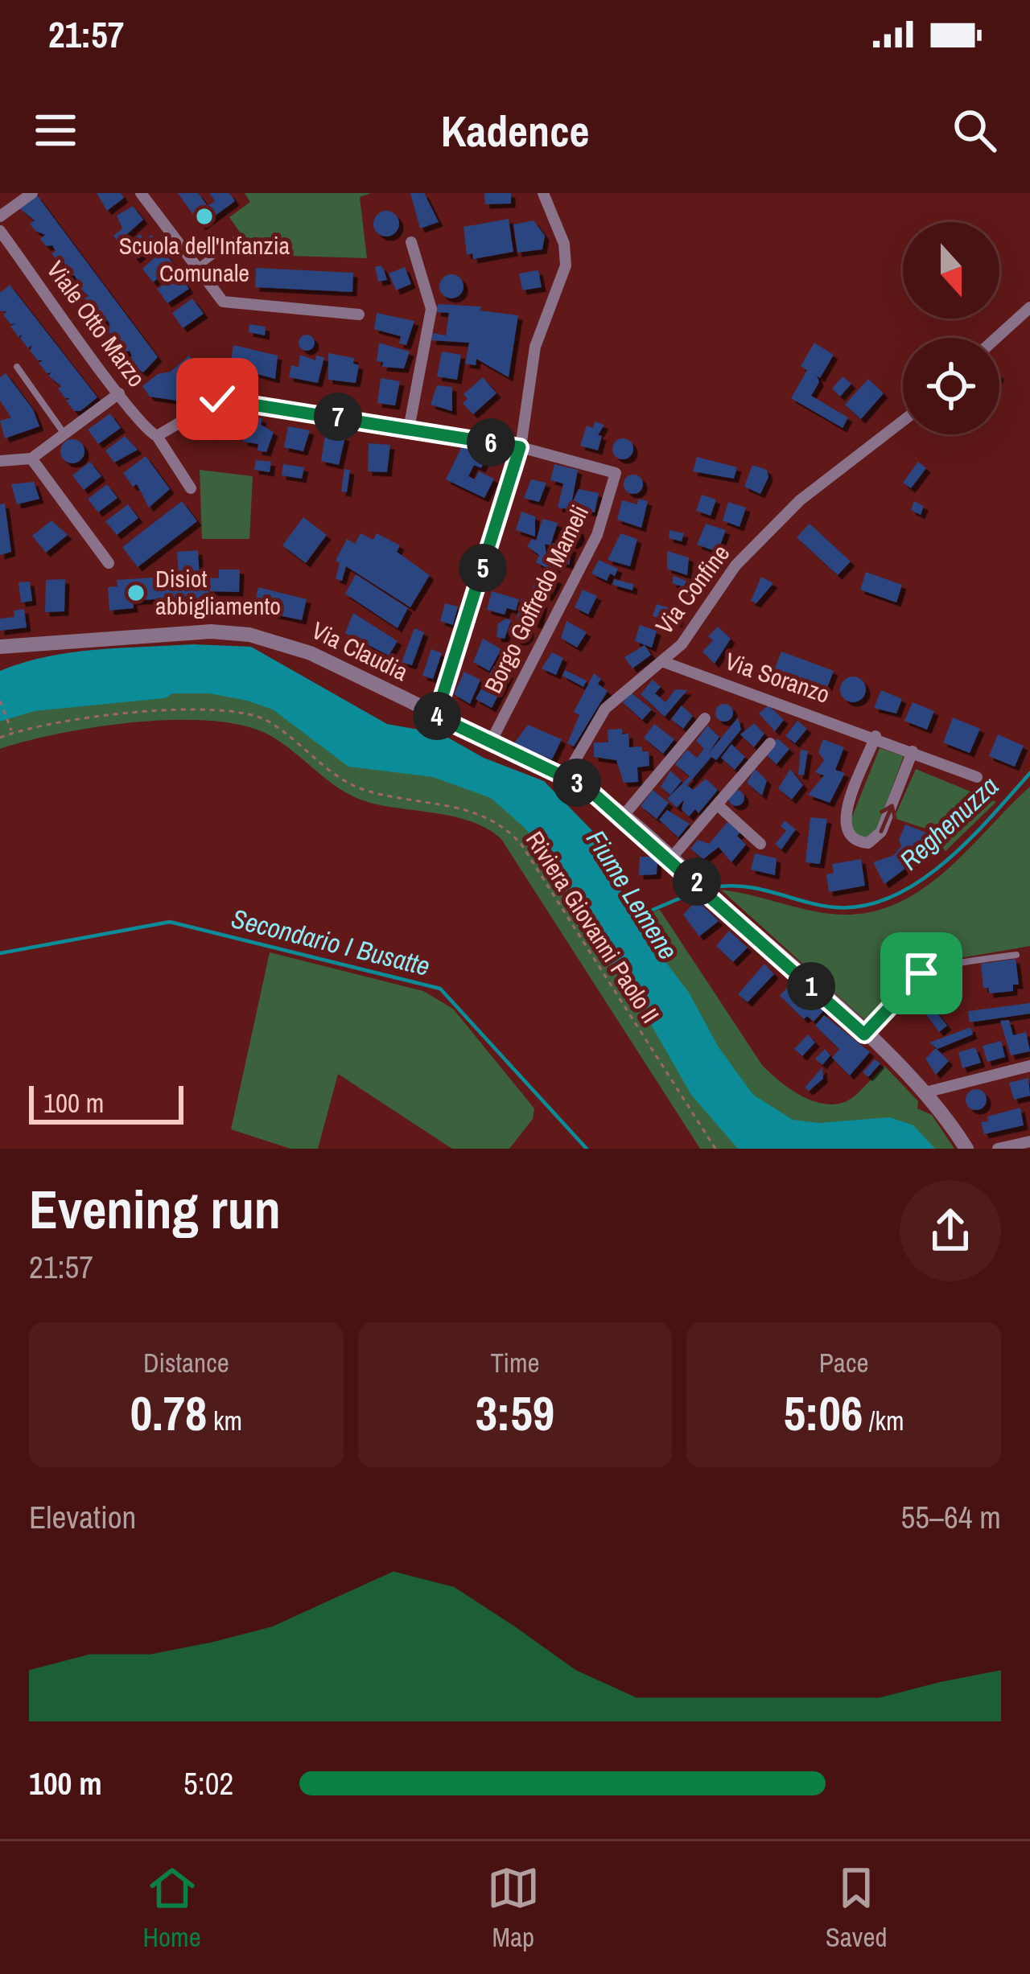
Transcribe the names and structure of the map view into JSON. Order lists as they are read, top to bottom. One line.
{"streets":{"street":["Viale Otto Marzo","Via Confine","Borgo Goffredo Mameli","Via Claudia","Via Soranzo"],"path":["Riviera Giovanni Paolo II"]},"crossings":[["Via Confine","Via Claudia"],["Via Confine","Via Soranzo"],["Borgo Goffredo Mameli","Via Claudia"]],"water":["Reghenuzza","Fiume Lemene","Secondario I Busatte"],"places":["Scuola dell'Infanzia Comunale","Disiot abbigliamento"],"scale_bar":"100 m","north":"bottom","page":{"status":"21:57","header":"Kadence","pins":["7","6","5","4","3","2","1"],"scale":"100 m","heading":["Evening run","21:57"],"stats":[["Distance","0.78 km"],["Time","3:59"],["Pace","5:06 /km"]],"chart":["Elevation","55–64 m"],"list":[{"name":"100 m","note":"5:02"}],"tabs":["Home","Map","Saved"]}}
